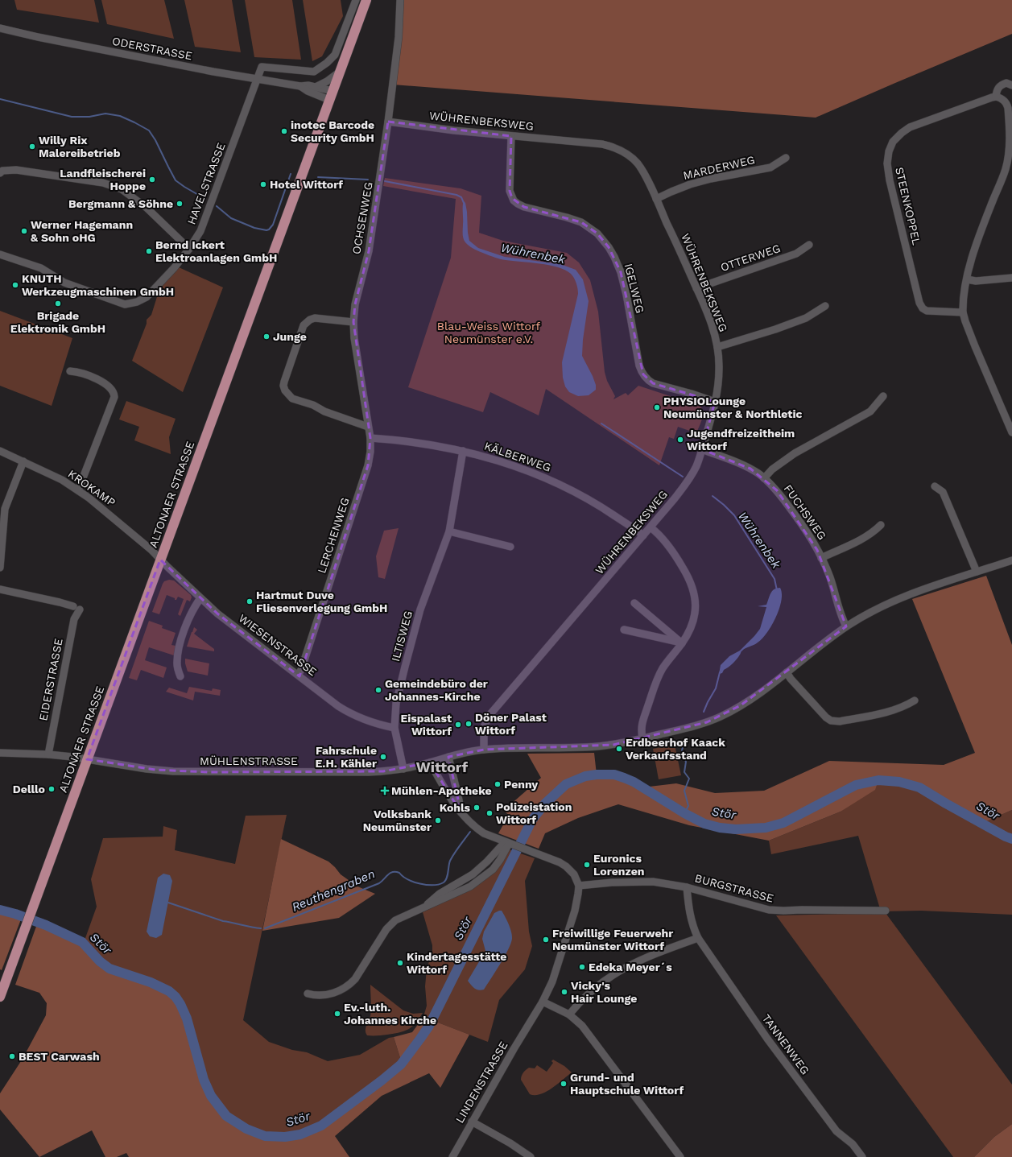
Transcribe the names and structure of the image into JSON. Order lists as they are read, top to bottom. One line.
{"streets":{"main road":["ALTONAER STRASSE"],"street":["ODERSTRASSE","WÜHRENBEKSWEG","MARDERWEG","HAVELSTRASSE","STEENKOPPEL","OCHSENWEG","OTTERWEG","IGELWEG","KÄLBERWEG","KROKAMP","FUCHSWEG","LERCHENWEG","ILTISWEG","WIESENSTRASSE","EIDERSTRASSE","MÜHLENSTRASSE","BURGSTRASSE","TANNENWEG","LINDENSTRASSE"]},"crossings":[["ODERSTRASSE","HAVELSTRASSE"],["ODERSTRASSE","ALTONAER STRASSE"],["WÜHRENBEKSWEG","MARDERWEG"],["WÜHRENBEKSWEG","OCHSENWEG"],["WÜHRENBEKSWEG","OTTERWEG"],["WÜHRENBEKSWEG","IGELWEG"],["WÜHRENBEKSWEG","KÄLBERWEG"],["WÜHRENBEKSWEG","FUCHSWEG"],["WÜHRENBEKSWEG","MÜHLENSTRASSE"],["OCHSENWEG","KÄLBERWEG"],["OCHSENWEG","LERCHENWEG"],["KÄLBERWEG","LERCHENWEG"],["KÄLBERWEG","ILTISWEG"],["KROKAMP","ALTONAER STRASSE"],["KROKAMP","WIESENSTRASSE"],["ALTONAER STRASSE","WIESENSTRASSE"],["ALTONAER STRASSE","MÜHLENSTRASSE"],["FUCHSWEG","MÜHLENSTRASSE"],["LERCHENWEG","WIESENSTRASSE"],["ILTISWEG","WIESENSTRASSE"],["ILTISWEG","MÜHLENSTRASSE"],["EIDERSTRASSE","MÜHLENSTRASSE"],["BURGSTRASSE","TANNENWEG"]],"districts":["Wittorf"],"water":["Wührenbek","Stör","Reuthengraben"],"parks":["Blau-Weiss Wittorf Neumünster e.V."],"places":{"other":["inotec Barcode Security GmbH","Willy Rix Malereibetrieb","Landfleischerei Hoppe","Hotel Wittorf","Bergmann & Söhne","Werner Hagemann & Sohn oHG","Bernd Ickert Elektroanlagen GmbH","KNUTH Werkzeugmaschinen GmbH","Brigade Elektronik GmbH","Junge","PHYSIOLounge Neumünster & Northletic","Jugendfreizeitheim Wittorf","Hartmut Duve Fliesenverlegung GmbH","Gemeindebüro der Johannes-Kirche","Döner Palast Wittorf","Eispalast Wittorf","Erdbeerhof Kaack Verkaufsstand","Fahrschule E.H. Kähler","Penny","Delllo","Kohls","Polizeistation Wittorf","Volksbank Neumünster","Euronics Lorenzen","Freiwillige Feuerwehr Neumünster Wittorf","Kindertagesstätte Wittorf","Edeka Meyer´s","Vicky's Hair Lounge","Ev.-luth. Johannes Kirche","BEST Carwash","Grund- und Hauptschule Wittorf"],"health":["Mühlen-Apotheke"]}}
